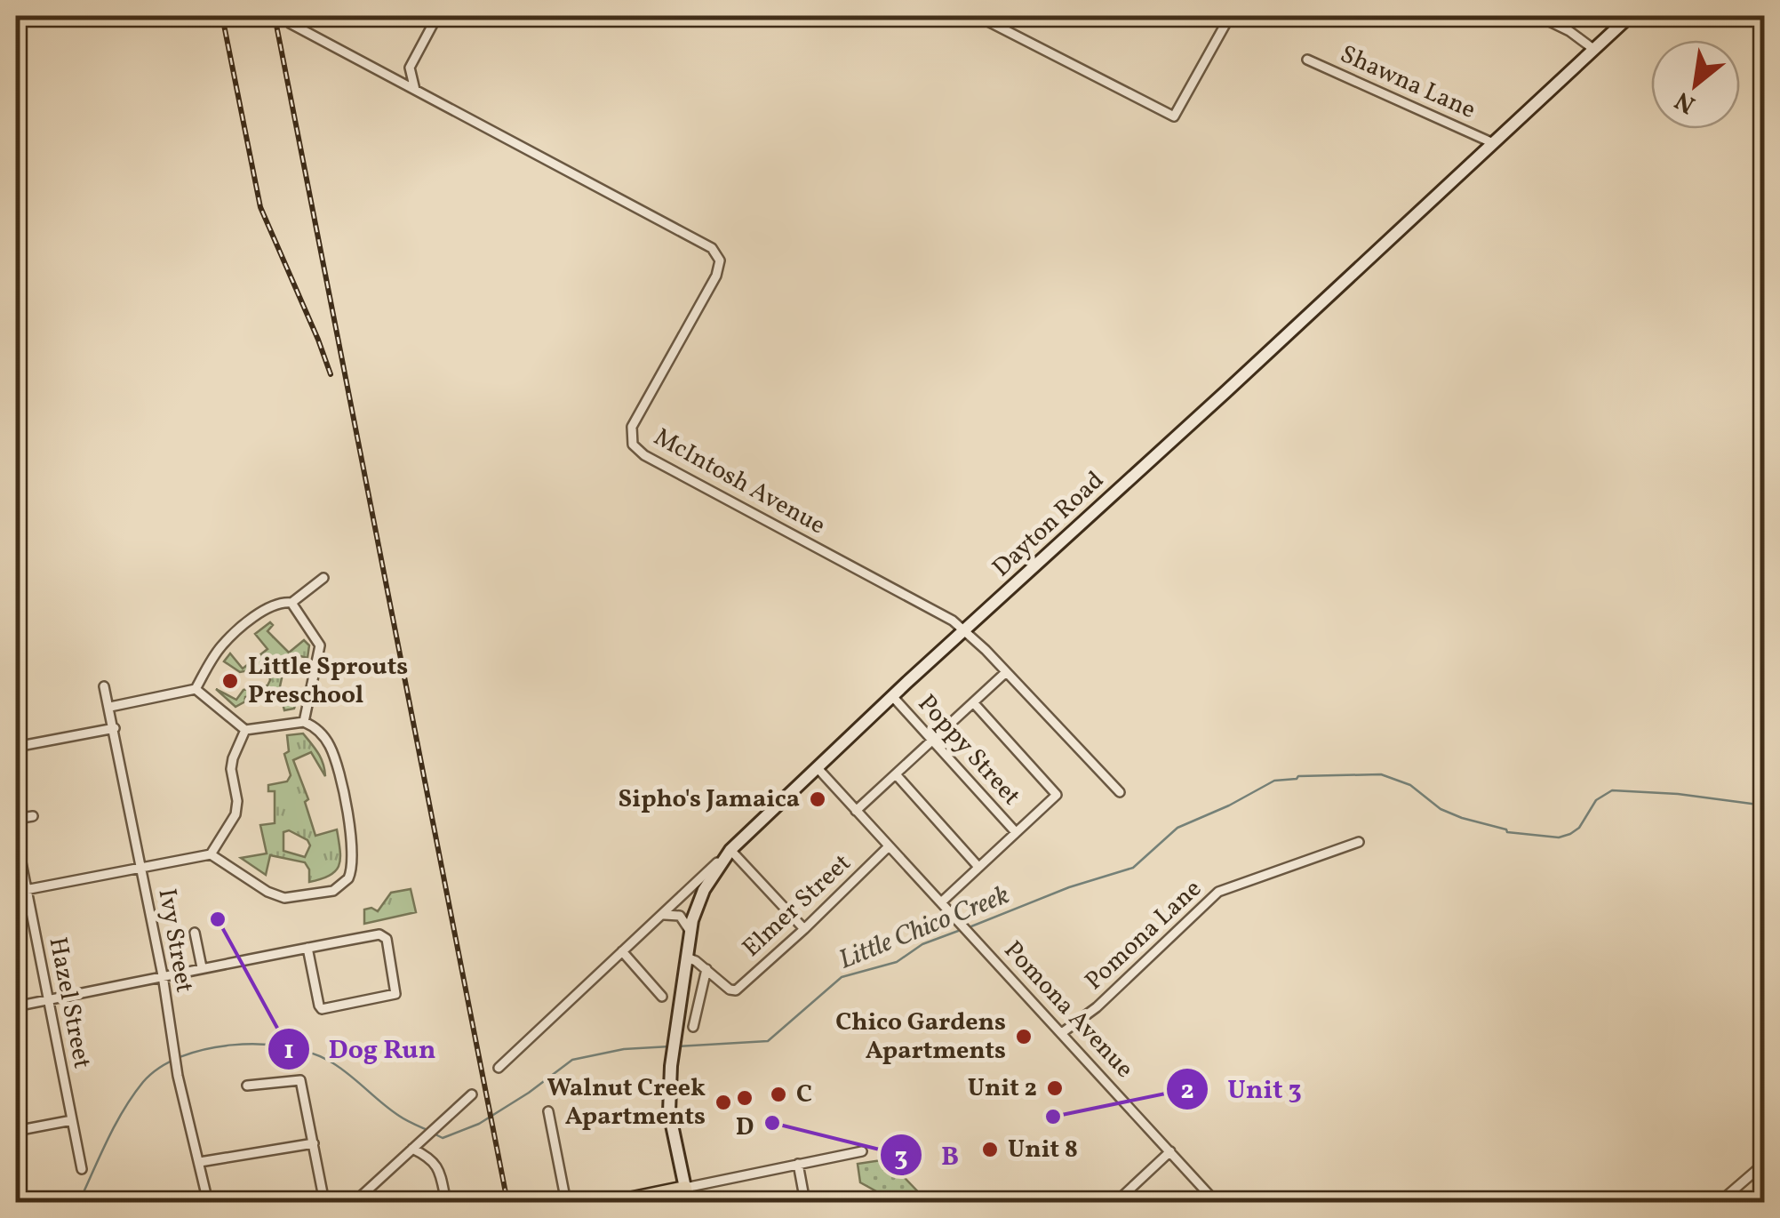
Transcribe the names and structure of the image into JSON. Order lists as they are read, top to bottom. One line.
{"streets":{"street":["Shawna Lane","McIntosh Avenue","Dayton Road","Poppy Street","Elmer Street","Pomona Lane","Ivy Street","Hazel Street","Pomona Avenue"]},"crossings":[["Shawna Lane","Dayton Road"],["McIntosh Avenue","Dayton Road"],["Dayton Road","Poppy Street"],["Dayton Road","Pomona Avenue"],["Elmer Street","Pomona Avenue"],["Pomona Lane","Pomona Avenue"]],"water":["Little Chico Creek"],"places":["Little Sprouts Preschool","Sipho's Jamaica","Dog Run","Chico Gardens Apartments","Unit 2","C","D","Walnut Creek Apartments","Unit 3","B","Unit 8"],"north":"bottom left"}
